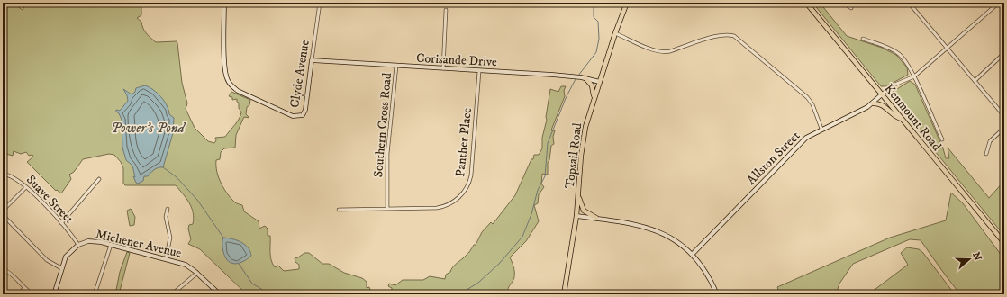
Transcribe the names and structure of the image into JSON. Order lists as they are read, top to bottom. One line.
{"streets":{"main road":["Kenmount Road","Topsail Road"],"street":["Corisande Drive","Clyde Avenue","Southern Cross Road","Panther Place","Allston Street","Suave Street","Michener Avenue"]},"crossings":[["Corisande Drive","Clyde Avenue"],["Corisande Drive","Southern Cross Road"],["Corisande Drive","Panther Place"],["Corisande Drive","Topsail Road"],["Kenmount Road","Allston Street"],["Southern Cross Road","Panther Place"],["Suave Street","Michener Avenue"]],"water":["Power's Pond"],"north":"right"}
